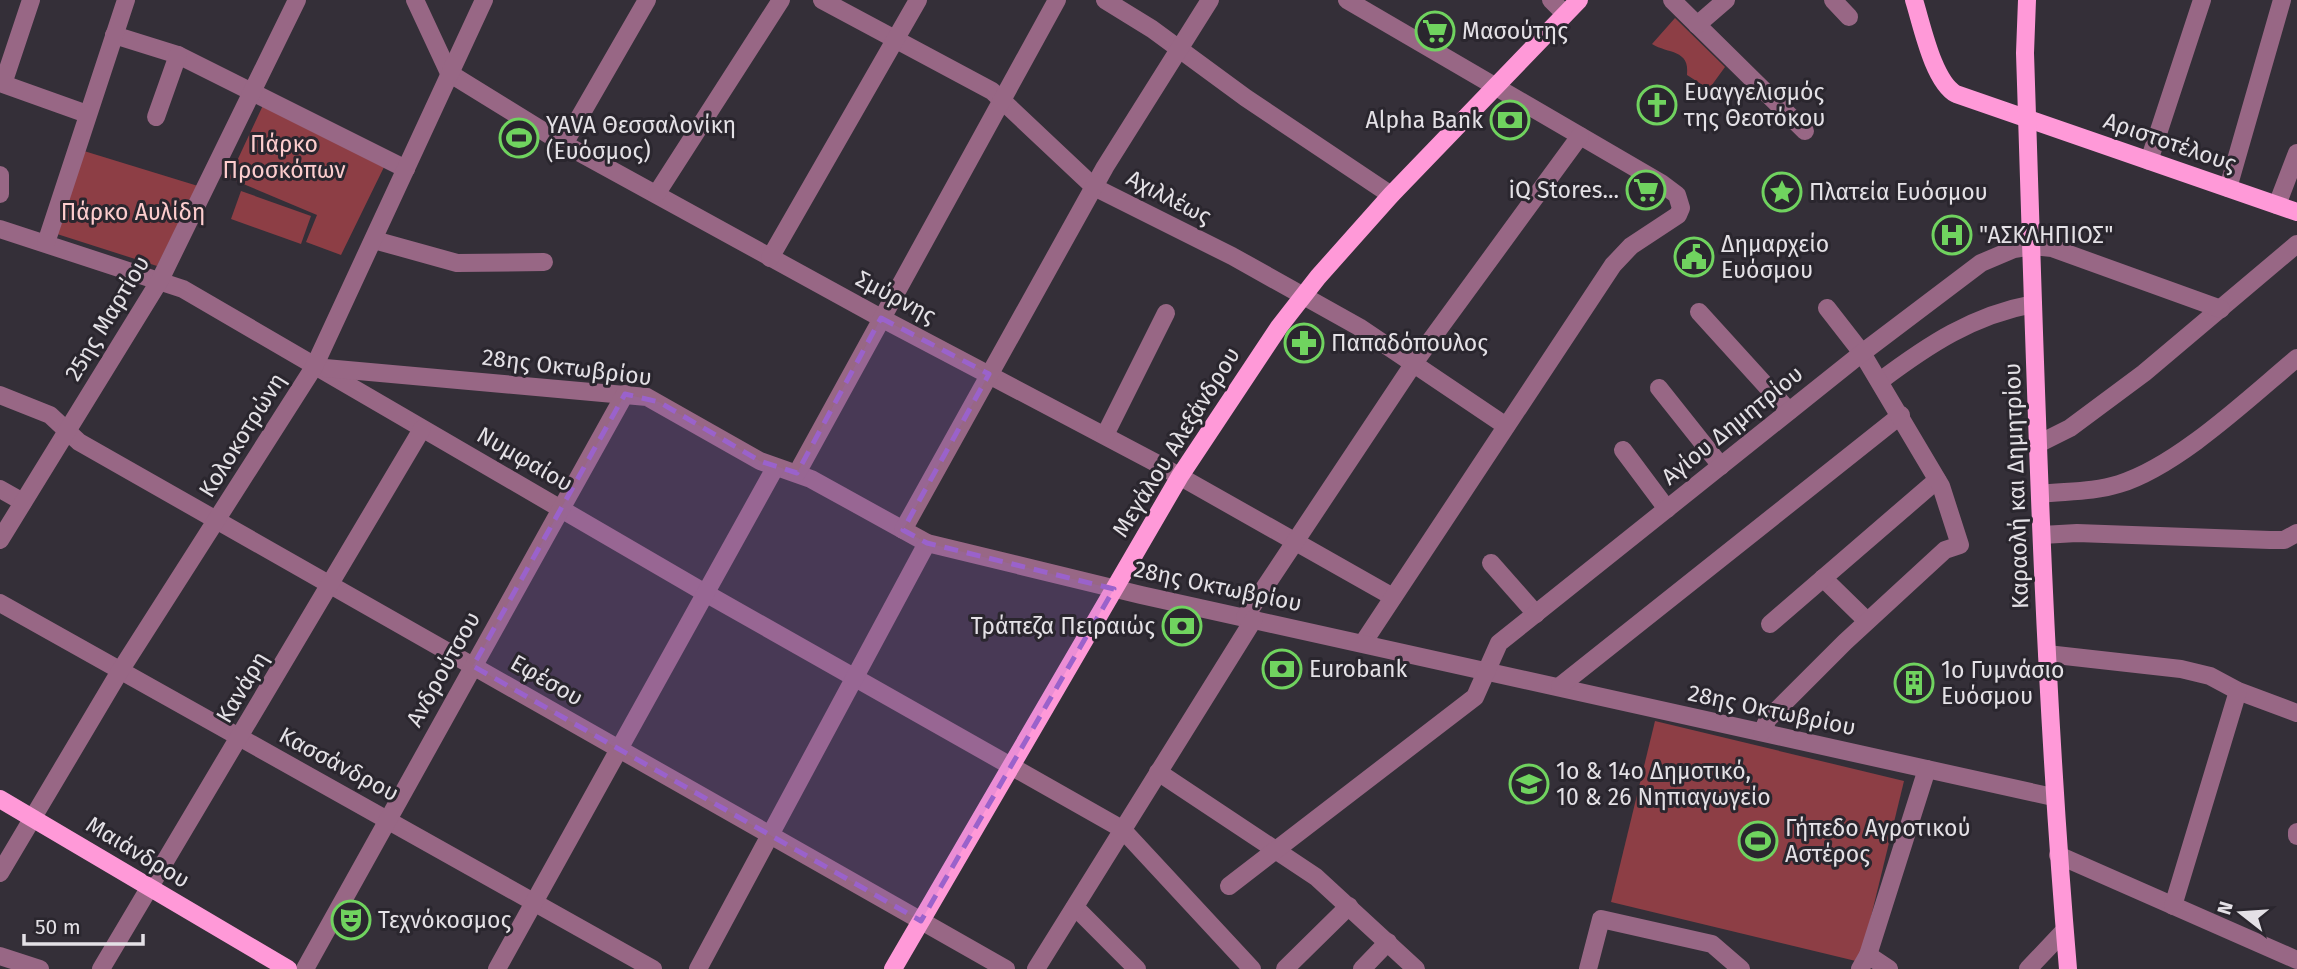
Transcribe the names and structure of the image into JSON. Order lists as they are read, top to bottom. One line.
{"streets":{"main road":["Αριστοτέλους","Μεγάλου Αλεξάνδρου","Καραολή και Δημητρίου","Μαιάνδρου"],"street":["Αχιλλέως","Σμύρνης","25ης Μαρτίου","28ης Οκτωβρίου","Αγίου Δημητρίου","Κολοκοτρώνη","Νυμφαίου","Ανδρούτσου","Εφέσου","Κανάρη","Κασσάνδρου"]},"crossings":[["Αριστοτέλους","Καραολή και Δημητρίου"],["Αχιλλέως","Μεγάλου Αλεξάνδρου"],["Σμύρνης","Κολοκοτρώνη"],["Σμύρνης","Μεγάλου Αλεξάνδρου"],["25ης Μαρτίου","Νυμφαίου"],["25ης Μαρτίου","Εφέσου"],["28ης Οκτωβρίου","Αγίου Δημητρίου"],["28ης Οκτωβρίου","Κολοκοτρώνη"],["28ης Οκτωβρίου","Μεγάλου Αλεξάνδρου"],["28ης Οκτωβρίου","Νυμφαίου"],["28ης Οκτωβρίου","Καραολή και Δημητρίου"],["28ης Οκτωβρίου","Ανδρούτσου"],["Αγίου Δημητρίου","Καραολή και Δημητρίου"],["Κολοκοτρώνη","Νυμφαίου"],["Κολοκοτρώνη","Εφέσου"],["Κολοκοτρώνη","Κασσάνδρου"],["Κολοκοτρώνη","Μαιάνδρου"],["Μεγάλου Αλεξάνδρου","Νυμφαίου"],["Μεγάλου Αλεξάνδρου","Εφέσου"],["Νυμφαίου","Ανδρούτσου"],["Νυμφαίου","Κανάρη"],["Ανδρούτσου","Εφέσου"],["Ανδρούτσου","Κασσάνδρου"],["Εφέσου","Κανάρη"],["Κανάρη","Κασσάνδρου"],["Κανάρη","Μαιάνδρου"]],"parks":["Πάρκο Προσκόπων","Πάρκο Αυλίδη"],"places":{"supermarket":["Μασούτης","iQ Stores..."],"church":["Ευαγγελισμός της Θεοτόκου"],"bank":["Alpha Bank","Τράπεζα Πειραιώς","Eurobank"],"sports":["YAVA Θεσσαλονίκη (Ευόσμος)","Γήπεδο Αγροτικού Αστέρος"],"place":["Πλατεία Ευόσμου"],"hospital":["\"ΑΣΚΛΗΠΙΟΣ\""],"public building":["Δημαρχείο Ευόσμου"],"pharmacy":["Παπαδόπουλος"],"building":["1ο Γυμνάσιο Ευόσμου"],"school or university":["1ο & 14ο Δημοτικό, 10 & 26 Νηπιαγωγείο"],"theatre":["Τεχνόκοσμος"]},"scale_bar":"50 m","north":"left"}
